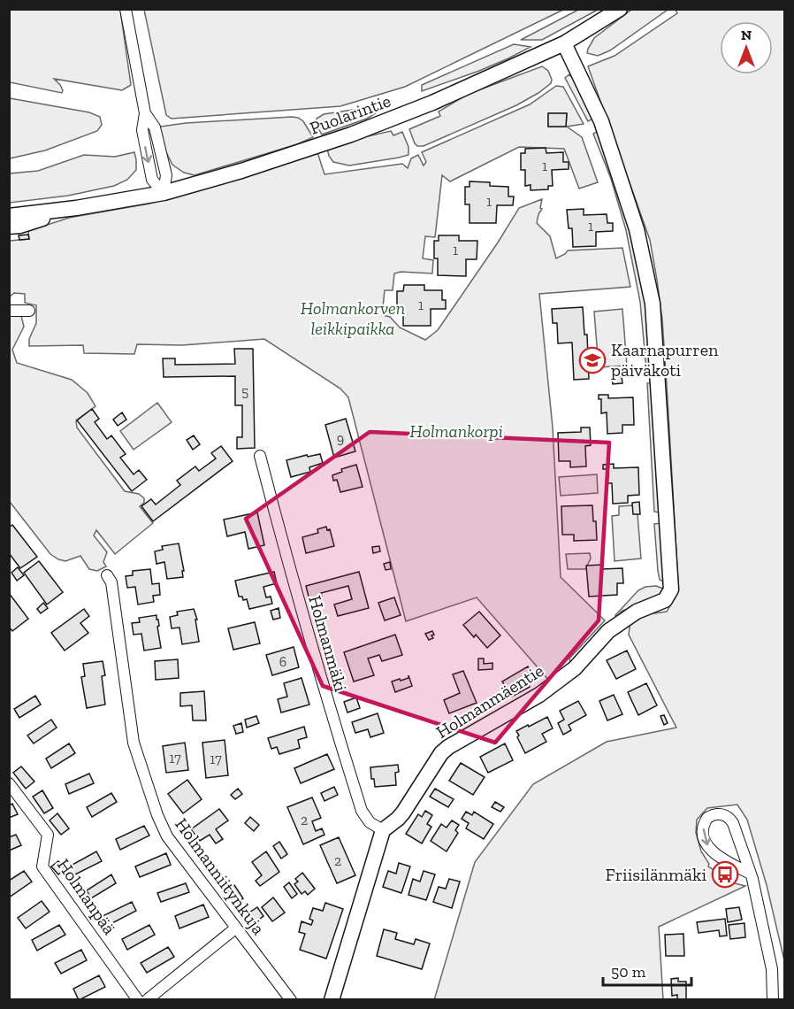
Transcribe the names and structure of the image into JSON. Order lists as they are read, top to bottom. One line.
{"streets":{"street":["Puolarintie","Holmanmäki","Holmanmäentie","Holmanniitynkuja","Holmanpää"]},"crossings":[["Puolarintie","Holmanmäentie"],["Holmanmäki","Holmanmäentie"]],"parks":["Holmankorven leikkipaikka","Holmankorpi"],"places":{"school or university":["Kaarnapurren päiväkoti"],"bus stop":["Friisilänmäki"]},"house_numbers":["1","1","1","1","1","5","9","6","17","17","2","2"],"scale_bar":"50 m","north":"top"}
